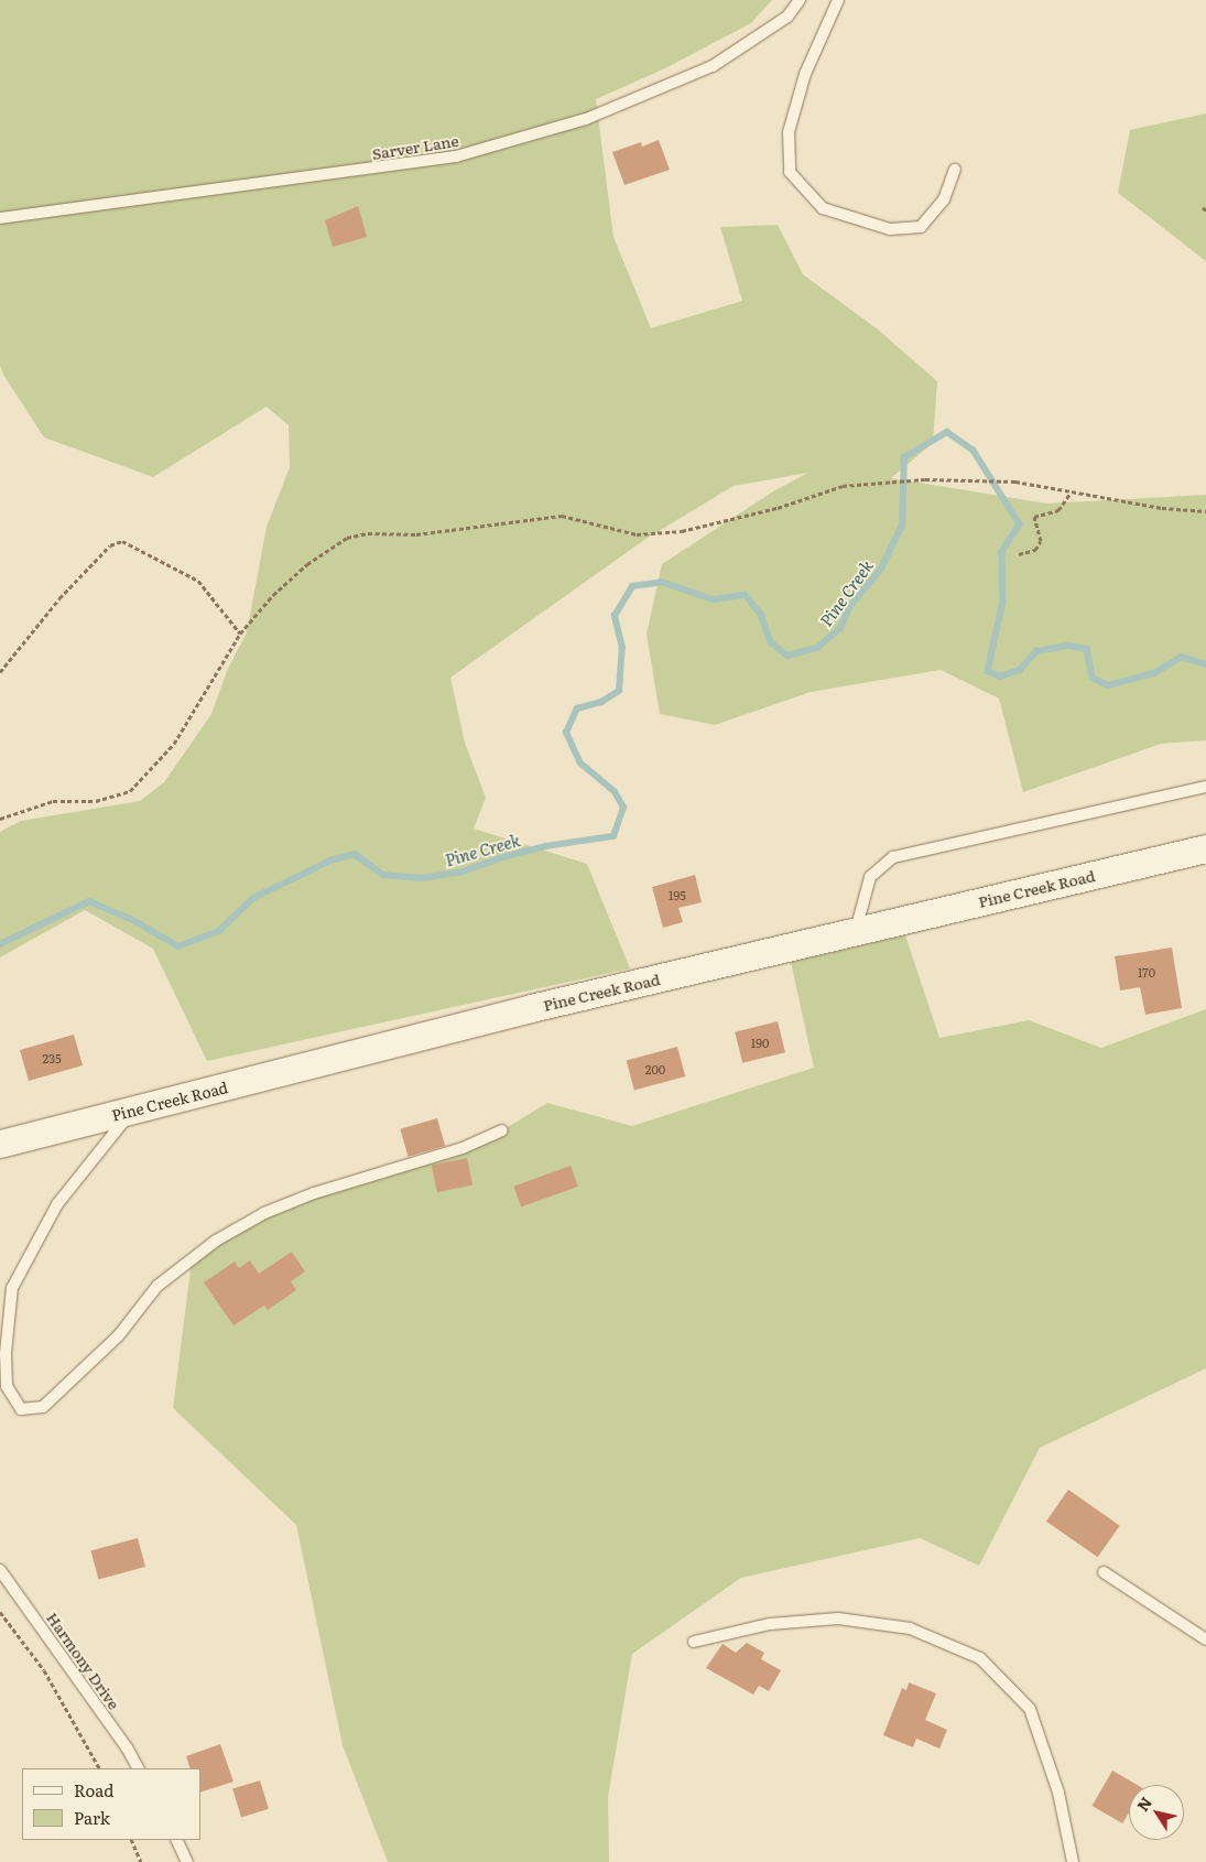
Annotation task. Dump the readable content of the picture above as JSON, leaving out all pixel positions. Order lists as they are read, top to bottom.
{
  "streets": {
    "street": ["Pine Creek Road"],
    "lane": ["Sarver Lane", "Harmony Drive"]
  },
  "water": ["Pine Creek"],
  "house_numbers": [
    "195",
    "170",
    "190",
    "235",
    "200"
  ],
  "legend": ["Road", "Park"],
  "north": "top left"
}
